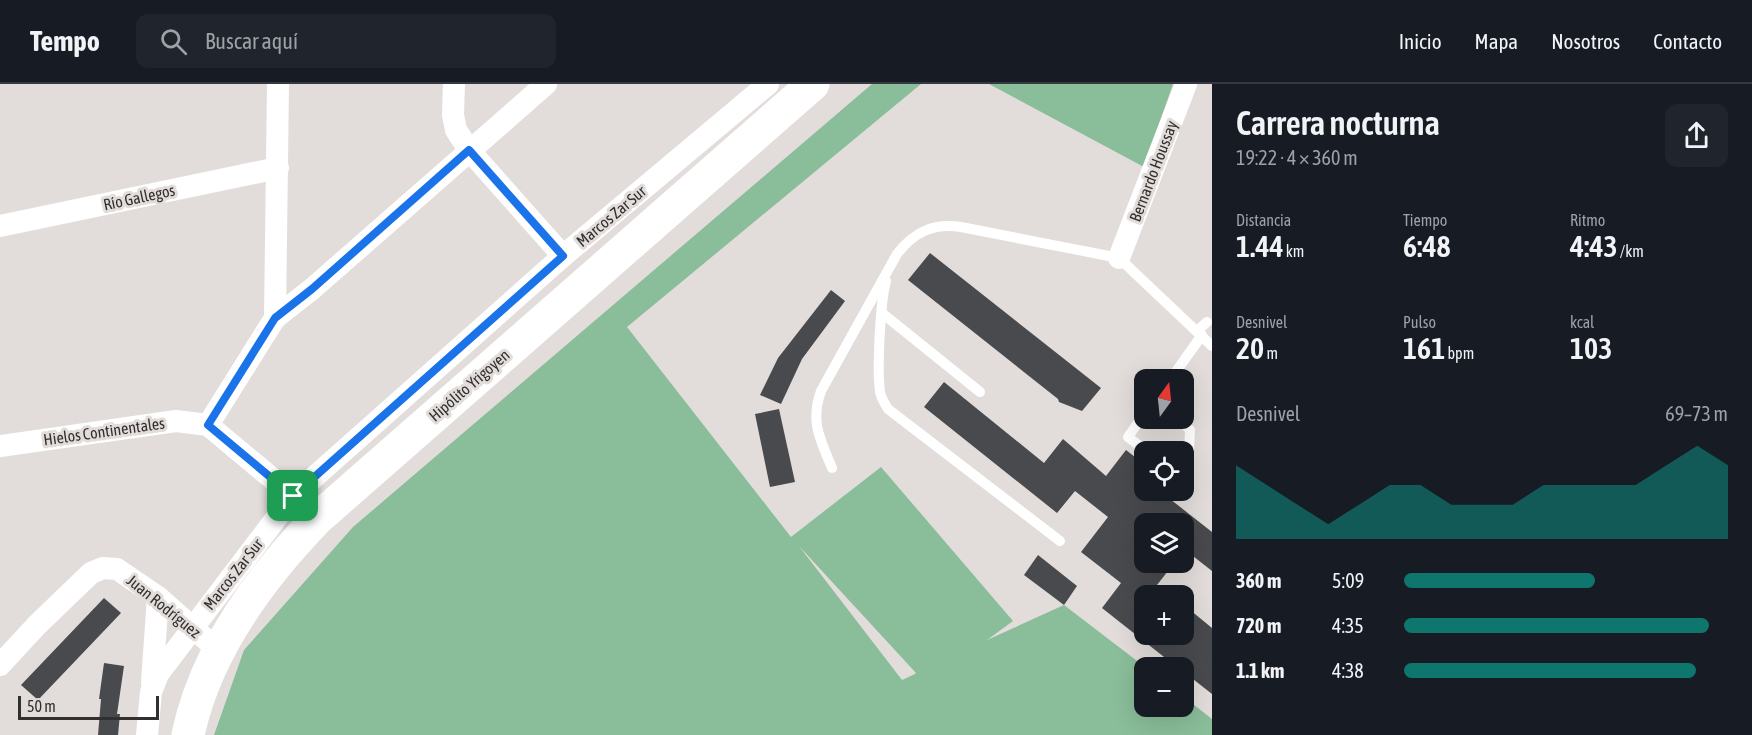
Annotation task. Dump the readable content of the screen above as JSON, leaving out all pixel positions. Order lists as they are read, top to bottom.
{
  "streets": {
    "main road": ["Hipólito Yrigoyen"],
    "street": [
      "Bernardo Houssay",
      "Río Gallegos",
      "Marcos Zar Sur",
      "Hielos Continentales",
      "Juan Rodríguez"
    ]
  },
  "crossings": [
    ["Marcos Zar Sur", "Juan Rodríguez"],
    ["Hipólito Yrigoyen", "Juan Rodríguez"]
  ],
  "scale_bar": "50 m",
  "north": "top",
  "page": {
    "header": "Tempo",
    "search": "Buscar aquí",
    "nav": [
      "Inicio",
      "Mapa",
      "Nosotros",
      "Contacto"
    ],
    "heading": ["Carrera nocturna", "19:22 · 4 × 360 m"],
    "stats": [
      ["Distancia", "1.44 km"],
      ["Tiempo", "6:48"],
      ["Ritmo", "4:43 /km"],
      ["Desnivel", "20 m"],
      ["Pulso", "161 bpm"],
      ["kcal", "103"]
    ],
    "map_buttons": ["+", "−"],
    "chart": ["Desnivel", "69–73 m"],
    "list": [
      {
        "name": "360 m",
        "note": "5:09"
      },
      {
        "name": "720 m",
        "note": "4:35"
      },
      {
        "name": "1.1 km",
        "note": "4:38"
      }
    ],
    "scale": "50 m"
  }
}
